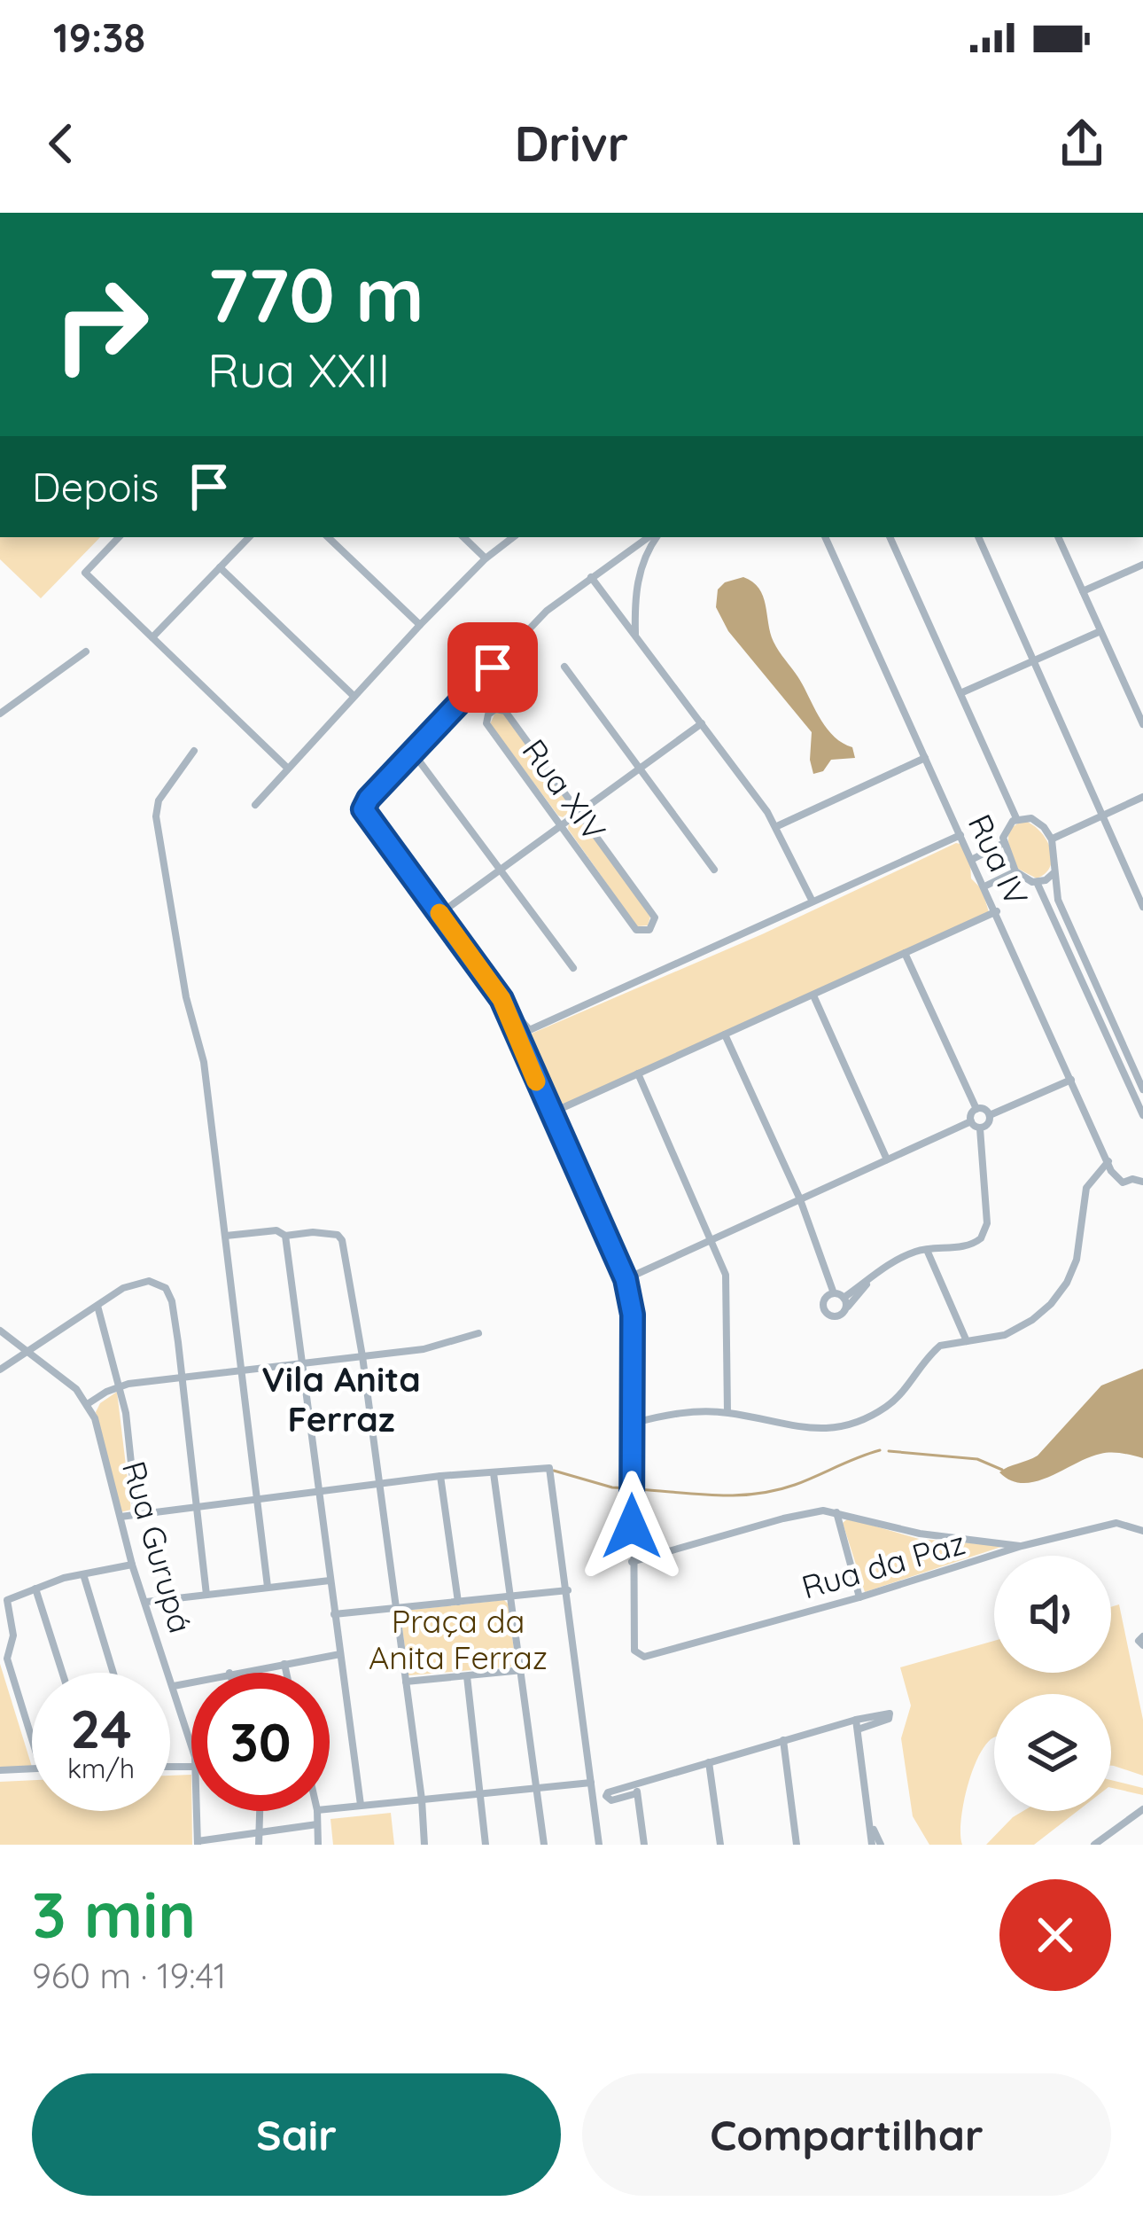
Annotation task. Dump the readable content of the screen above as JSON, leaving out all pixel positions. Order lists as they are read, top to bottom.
{
  "streets": {
    "street": [
      "Rua XIV",
      "Rua IV",
      "Rua Gurupá",
      "Rua da Paz"
    ]
  },
  "districts": ["Vila Anita Ferraz"],
  "parks": ["Praça da Anita Ferraz"],
  "page": {
    "status": "19:38",
    "header": "Drivr",
    "turn": ["770 m", "Rua XXII"],
    "then": "Depois",
    "speed": "24 km/h",
    "limit": "30",
    "heading": ["3 min", "960 m · 19:41"],
    "buttons": ["Sair", "Compartilhar"]
  }
}
